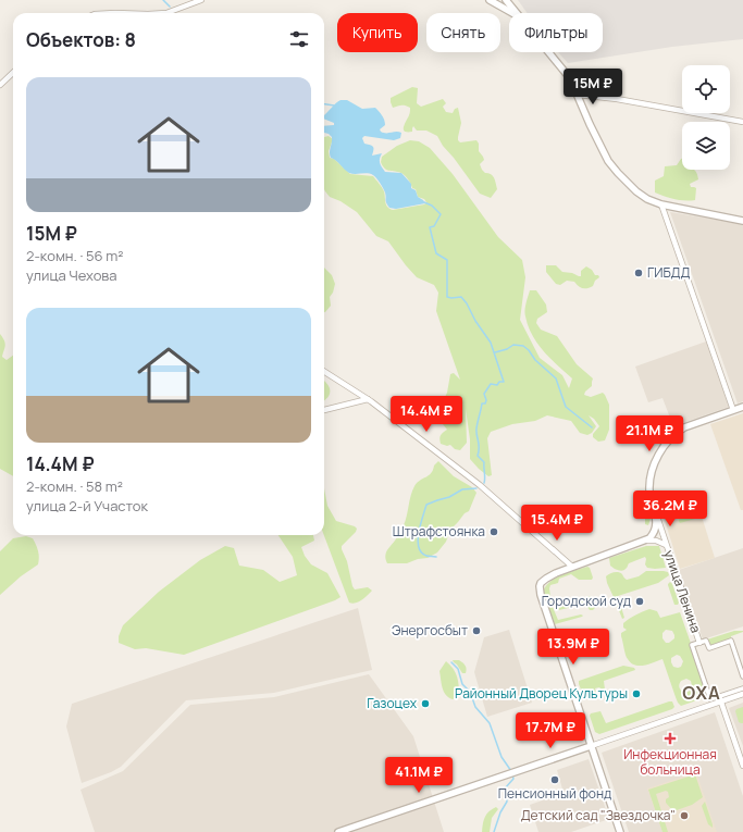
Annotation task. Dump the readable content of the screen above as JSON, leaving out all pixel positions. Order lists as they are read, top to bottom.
{
  "streets": {
    "street": ["улица Ленина"]
  },
  "districts": ["ОХА"],
  "places": {
    "other": [
      "ГИБДД",
      "Штрафстоянка",
      "Городской суд",
      "Энергосбыт",
      "Районный Дворец Культуры",
      "Газоцех",
      "Пенсионный фонд",
      "Детский сад \"Звездочка\""
    ],
    "health": ["Инфекционная больница"]
  },
  "page": {
    "chip": ["Купить", "Снять", "Фильтры"],
    "heading": "Объектов: 8",
    "list": [
      {
        "name": "15M ₽",
        "note": "2-комн. · 56 m² · улица Чехова"
      },
      {
        "name": "14.4M ₽",
        "note": "2-комн. · 58 m² · улица 2-й Участок"
      }
    ],
    "price": [
      "15M ₽",
      "14.4M ₽",
      "21.1M ₽",
      "36.2M ₽",
      "15.4M ₽",
      "13.9M ₽",
      "17.7M ₽",
      "41.1M ₽"
    ]
  }
}
